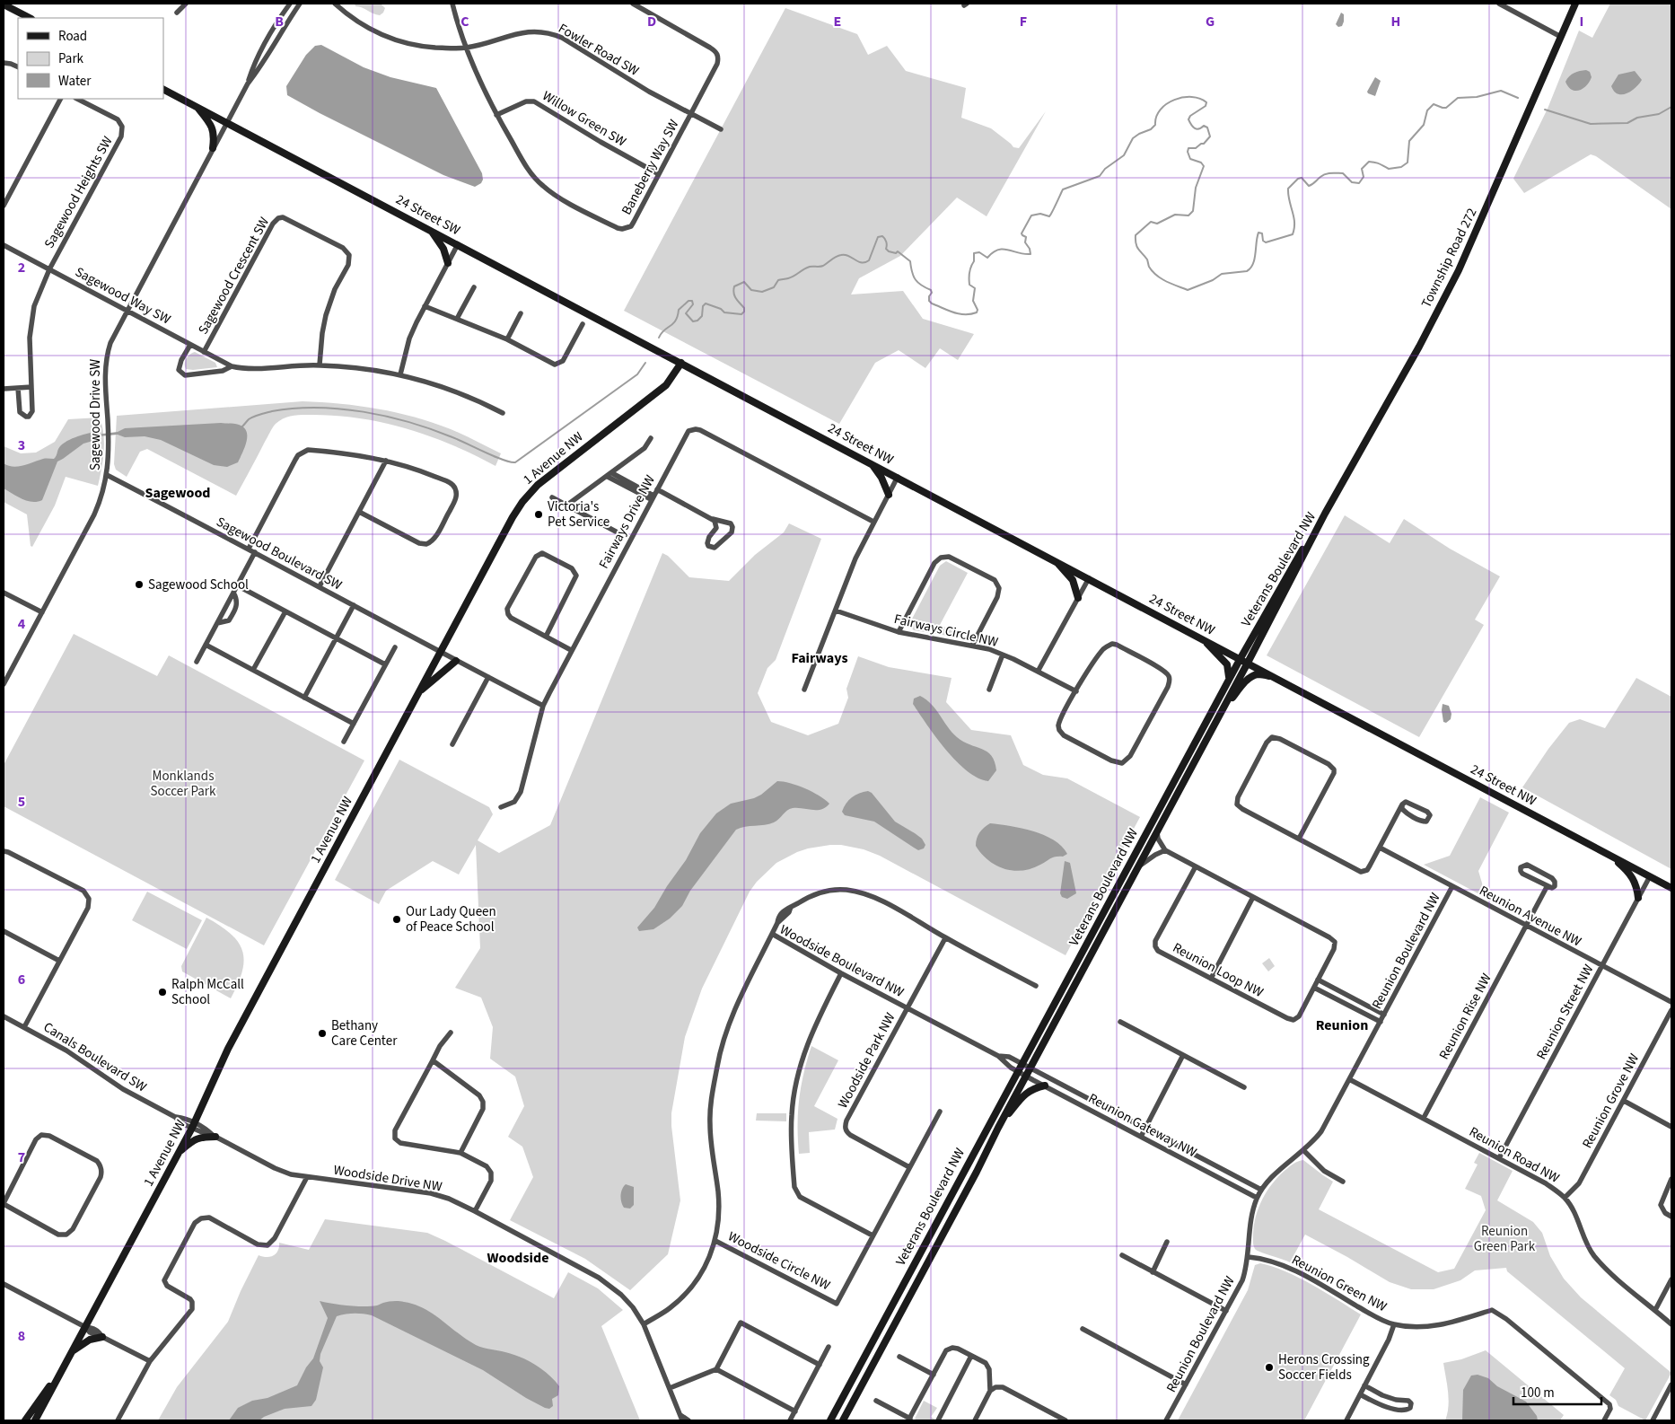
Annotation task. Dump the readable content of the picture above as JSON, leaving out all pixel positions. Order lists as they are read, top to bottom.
{
  "streets": {
    "street": [
      "Fowler Road SW",
      "Willow Green SW",
      "Baneberry Way SW",
      "Sagewood Heights SW",
      "24 Street SW",
      "Township Road 272",
      "Sagewood Crescent SW",
      "Sagewood Way SW",
      "Sagewood Drive SW",
      "24 Street NW",
      "1 Avenue NW",
      "Fairways Drive NW",
      "Sagewood Boulevard SW",
      "Veterans Boulevard NW",
      "Fairways Circle NW",
      "Reunion Avenue NW",
      "Reunion Boulevard NW",
      "Woodside Boulevard NW",
      "Reunion Loop NW",
      "Reunion Street NW",
      "Reunion Rise NW",
      "Canals Boulevard SW",
      "Woodside Park NW",
      "Reunion Grove NW",
      "Reunion Gateway NW",
      "Reunion Road NW",
      "Woodside Drive NW",
      "Woodside Circle NW",
      "Reunion Green NW"
    ]
  },
  "crossings": [
    ["Fowler Road SW", "Baneberry Way SW"],
    ["Willow Green SW", "Baneberry Way SW"],
    ["Sagewood Heights SW", "Sagewood Way SW"],
    ["24 Street SW", "Sagewood Drive SW"],
    ["24 Street SW", "24 Street NW"],
    ["24 Street SW", "1 Avenue NW"],
    ["Township Road 272", "Veterans Boulevard NW"],
    ["Sagewood Crescent SW", "Sagewood Way SW"],
    ["Sagewood Way SW", "Sagewood Drive SW"],
    ["Sagewood Drive SW", "Sagewood Boulevard SW"],
    ["24 Street NW", "1 Avenue NW"],
    ["24 Street NW", "Veterans Boulevard NW"],
    ["24 Street NW", "Reunion Street NW"],
    ["1 Avenue NW", "Sagewood Boulevard SW"],
    ["1 Avenue NW", "Canals Boulevard SW"],
    ["1 Avenue NW", "Woodside Drive NW"],
    ["Veterans Boulevard NW", "Woodside Boulevard NW"],
    ["Veterans Boulevard NW", "Reunion Gateway NW"],
    ["Reunion Avenue NW", "Reunion Boulevard NW"],
    ["Reunion Avenue NW", "Reunion Street NW"],
    ["Reunion Avenue NW", "Reunion Rise NW"],
    ["Reunion Boulevard NW", "Reunion Gateway NW"],
    ["Reunion Boulevard NW", "Reunion Road NW"],
    ["Reunion Boulevard NW", "Reunion Green NW"],
    ["Woodside Boulevard NW", "Woodside Park NW"],
    ["Woodside Boulevard NW", "Reunion Gateway NW"],
    ["Woodside Boulevard NW", "Woodside Drive NW"],
    ["Woodside Boulevard NW", "Woodside Circle NW"],
    ["Reunion Street NW", "Reunion Road NW"],
    ["Reunion Rise NW", "Reunion Road NW"],
    ["Canals Boulevard SW", "Woodside Drive NW"],
    ["Woodside Park NW", "Woodside Circle NW"],
    ["Reunion Grove NW", "Reunion Road NW"]
  ],
  "districts": [
    "Sagewood",
    "Fairways",
    "Reunion",
    "Woodside"
  ],
  "parks": ["Monklands Soccer Park", "Reunion Green Park"],
  "places": [
    "Victoria's Pet Service",
    "Sagewood School",
    "Our Lady Queen of Peace School",
    "Ralph McCall School",
    "Bethany Care Center",
    "Herons Crossing Soccer Fields"
  ],
  "legend": ["Road", "Park", "Water"],
  "scale_bar": "100 m",
  "grid": {
    "columns": [
      "B",
      "C",
      "D",
      "E",
      "F",
      "G",
      "H",
      "I"
    ],
    "rows": [
      "2",
      "3",
      "4",
      "5",
      "6",
      "7",
      "8"
    ]
  }
}
